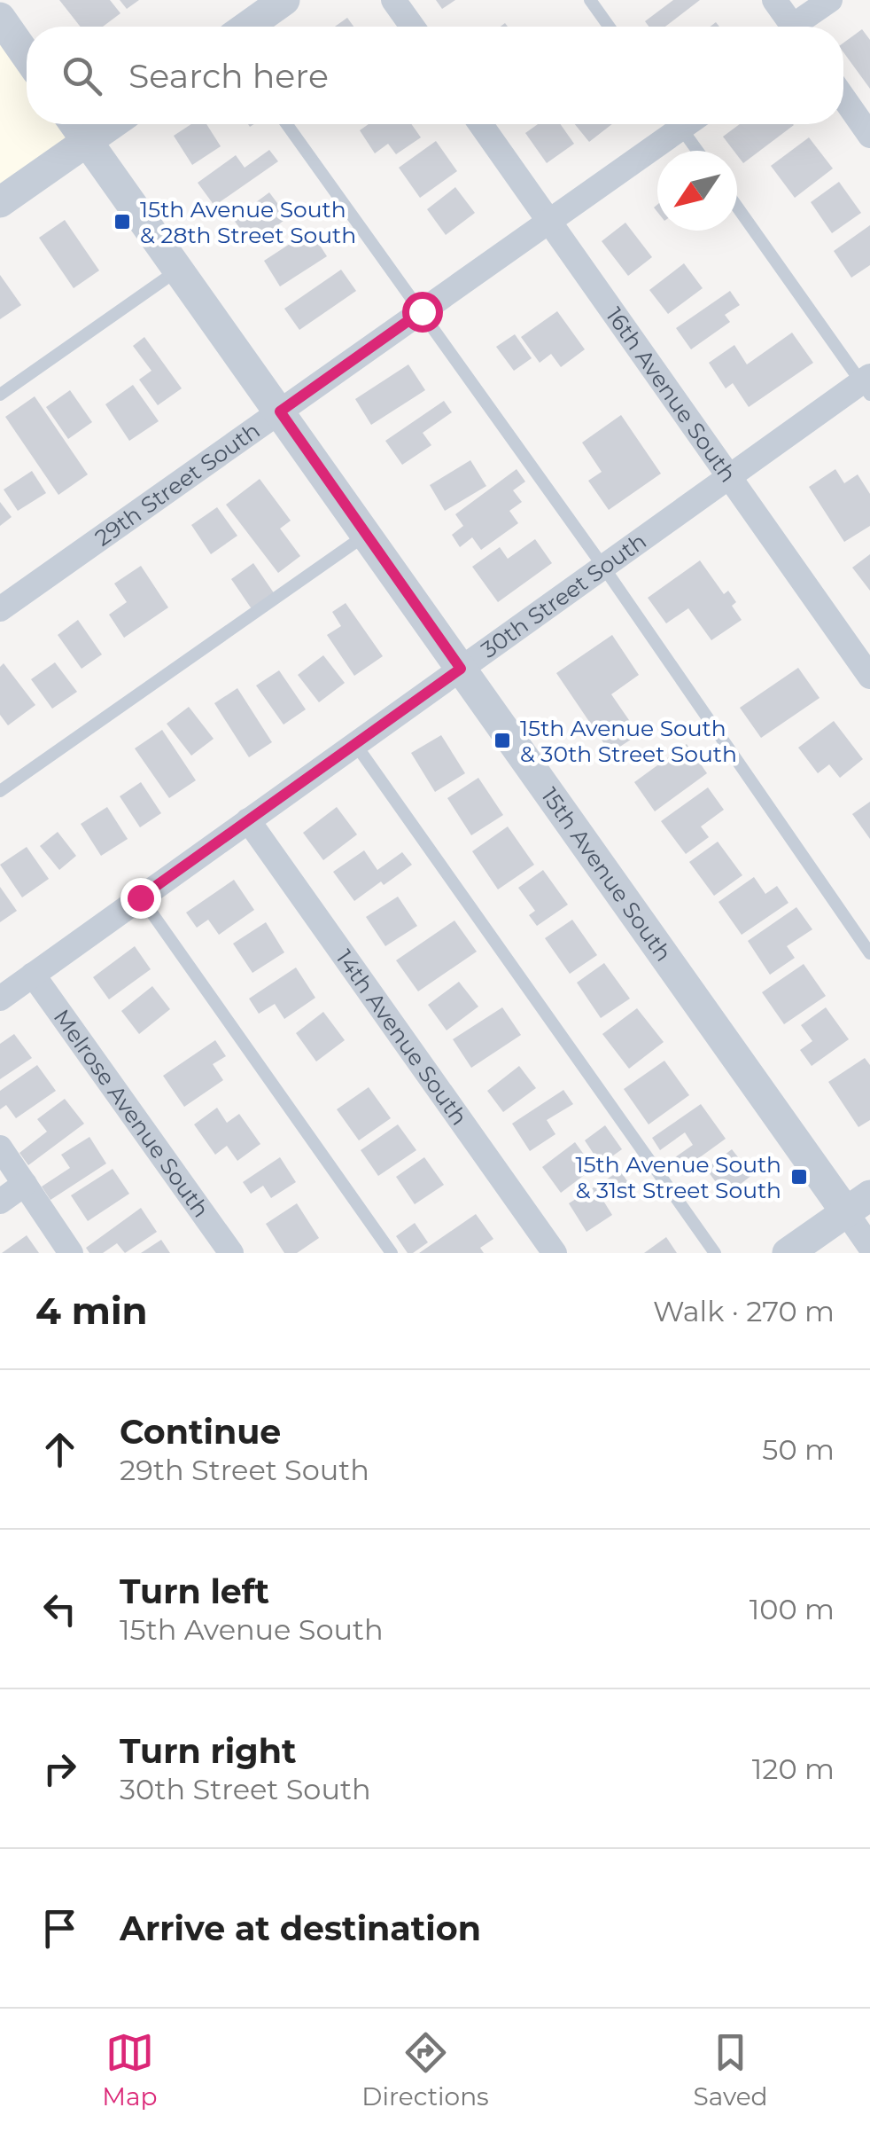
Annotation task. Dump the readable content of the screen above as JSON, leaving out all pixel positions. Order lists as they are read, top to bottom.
{
  "streets": {
    "street": [
      "16th Avenue South",
      "29th Street South",
      "30th Street South",
      "15th Avenue South",
      "14th Avenue South",
      "Melrose Avenue South"
    ]
  },
  "crossings": [
    ["16th Avenue South", "29th Street South"],
    ["16th Avenue South", "30th Street South"],
    ["29th Street South", "15th Avenue South"],
    ["30th Street South", "15th Avenue South"],
    ["30th Street South", "14th Avenue South"],
    ["30th Street South", "Melrose Avenue South"]
  ],
  "places": {
    "transit": ["15th Avenue South & 28th Street South", "15th Avenue South & 30th Street South", "15th Avenue South & 31st Street South"]
  },
  "north": "bottom left",
  "page": {
    "search": "Search here",
    "heading": ["4 min", "Walk · 270 m"],
    "list": [
      ["Continue", "29th Street South", "50 m"],
      ["Turn left", "15th Avenue South", "100 m"],
      ["Turn right", "30th Street South", "120 m"],
      "Arrive at destination"
    ],
    "nav": ["Map", "Directions", "Saved"]
  }
}
